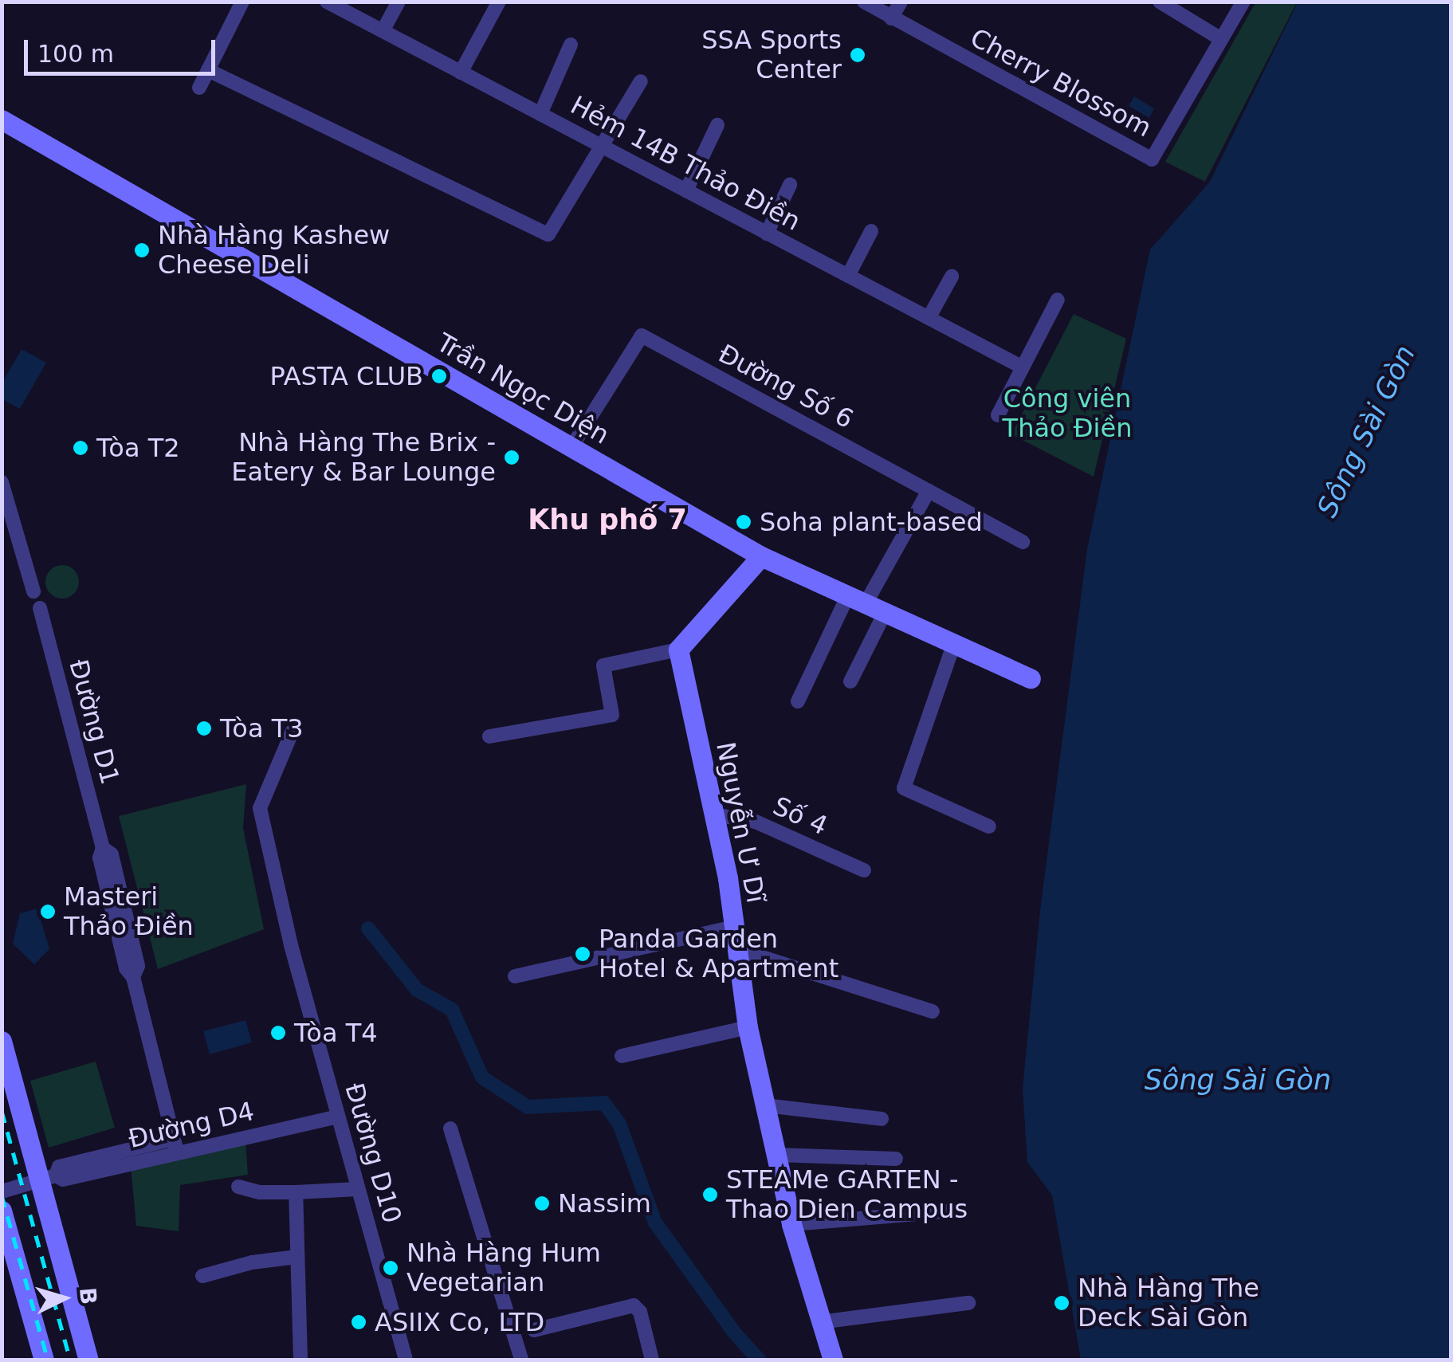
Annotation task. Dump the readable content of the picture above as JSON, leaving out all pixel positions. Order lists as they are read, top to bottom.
{
  "streets": {
    "street": [
      "Cherry Blossom",
      "Hẻm 14B Thảo Điền",
      "Đường Số 6",
      "Trần Ngọc Diện",
      "Đường D1",
      "Số 4",
      "Nguyễn Ư Dĩ",
      "Đường D4",
      "Đường D10"
    ]
  },
  "crossings": [
    ["Đường Số 6", "Trần Ngọc Diện"],
    ["Đường D1", "Đường D4"],
    ["Số 4", "Nguyễn Ư Dĩ"],
    ["Đường D4", "Đường D10"]
  ],
  "districts": ["Khu phố 7"],
  "water": ["Sông Sài Gòn"],
  "parks": ["Công viên Thảo Điền"],
  "places": [
    "SSA Sports Center",
    "Nhà Hàng Kashew Cheese Deli",
    "PASTA CLUB",
    "Tòa T2",
    "Nhà Hàng The Brix - Eatery & Bar Lounge",
    "Soha plant-based",
    "Tòa T3",
    "Masteri Thảo Điền",
    "Panda Garden Hotel & Apartment",
    "Tòa T4",
    "STEAMe GARTEN - Thao Dien Campus",
    "Nassim",
    "Nhà Hàng Hum Vegetarian",
    "Nhà Hàng The Deck Sài Gòn",
    "ASIIX Co, LTD"
  ],
  "scale_bar": "100 m",
  "north": "right"
}
